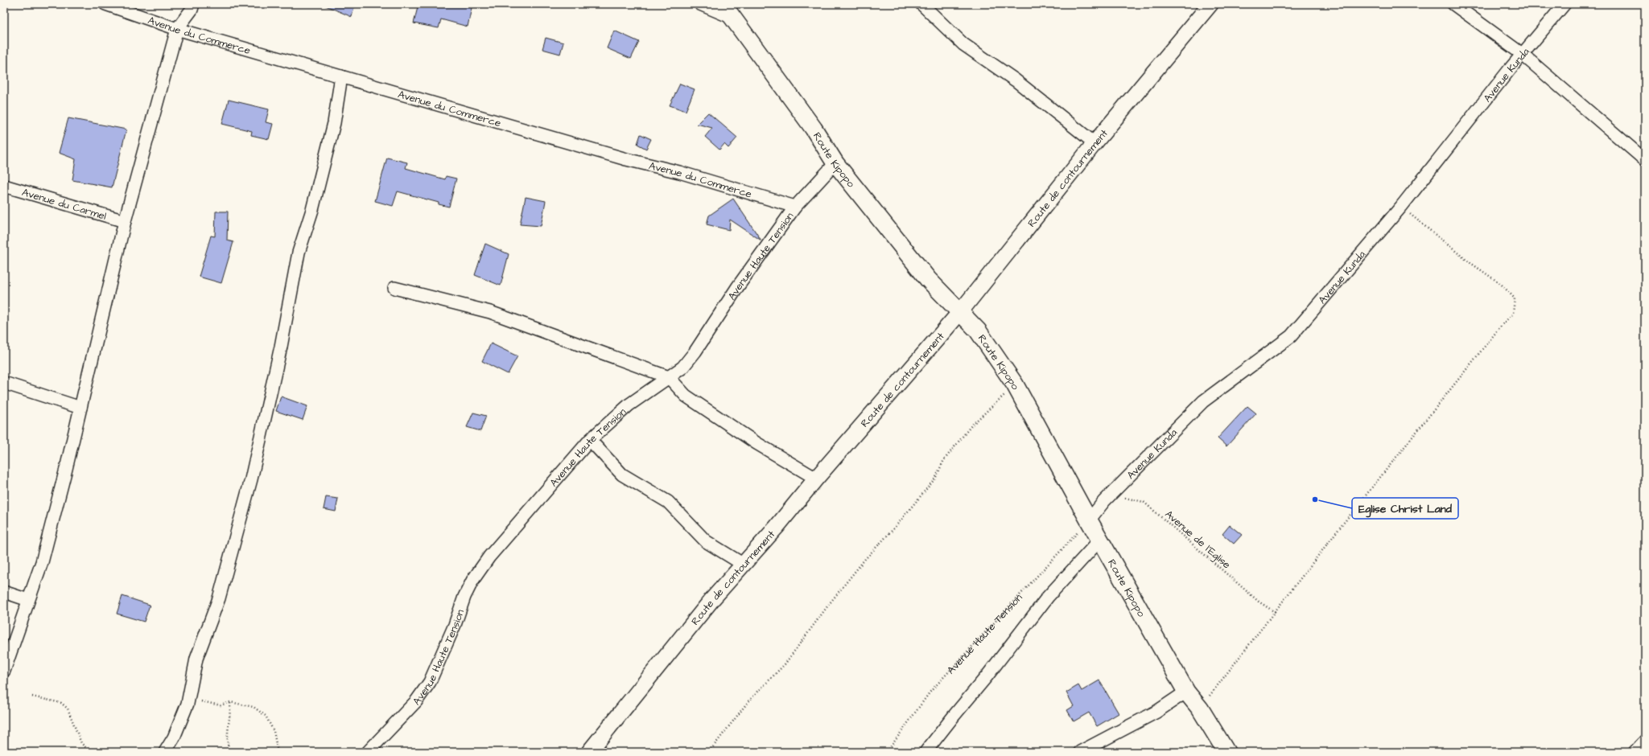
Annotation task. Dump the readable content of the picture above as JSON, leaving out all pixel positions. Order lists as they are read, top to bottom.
{
  "streets": {
    "main road": ["Route Kipopo"],
    "street": [
      "Avenue du Commerce",
      "Avenue Kunda",
      "Route de contournement",
      "Avenue du Carmel",
      "Avenue Haute Tension"
    ],
    "path": ["Avenue de l'Eglise"]
  },
  "crossings": [
    ["Avenue du Commerce", "Avenue Haute Tension"],
    ["Avenue Kunda", "Route Kipopo"],
    ["Avenue Kunda", "Avenue Haute Tension"],
    ["Avenue Kunda", "Avenue de l'Eglise"],
    ["Route Kipopo", "Route de contournement"],
    ["Route Kipopo", "Avenue Haute Tension"]
  ],
  "places": ["Eglise Christ Land"]
}
